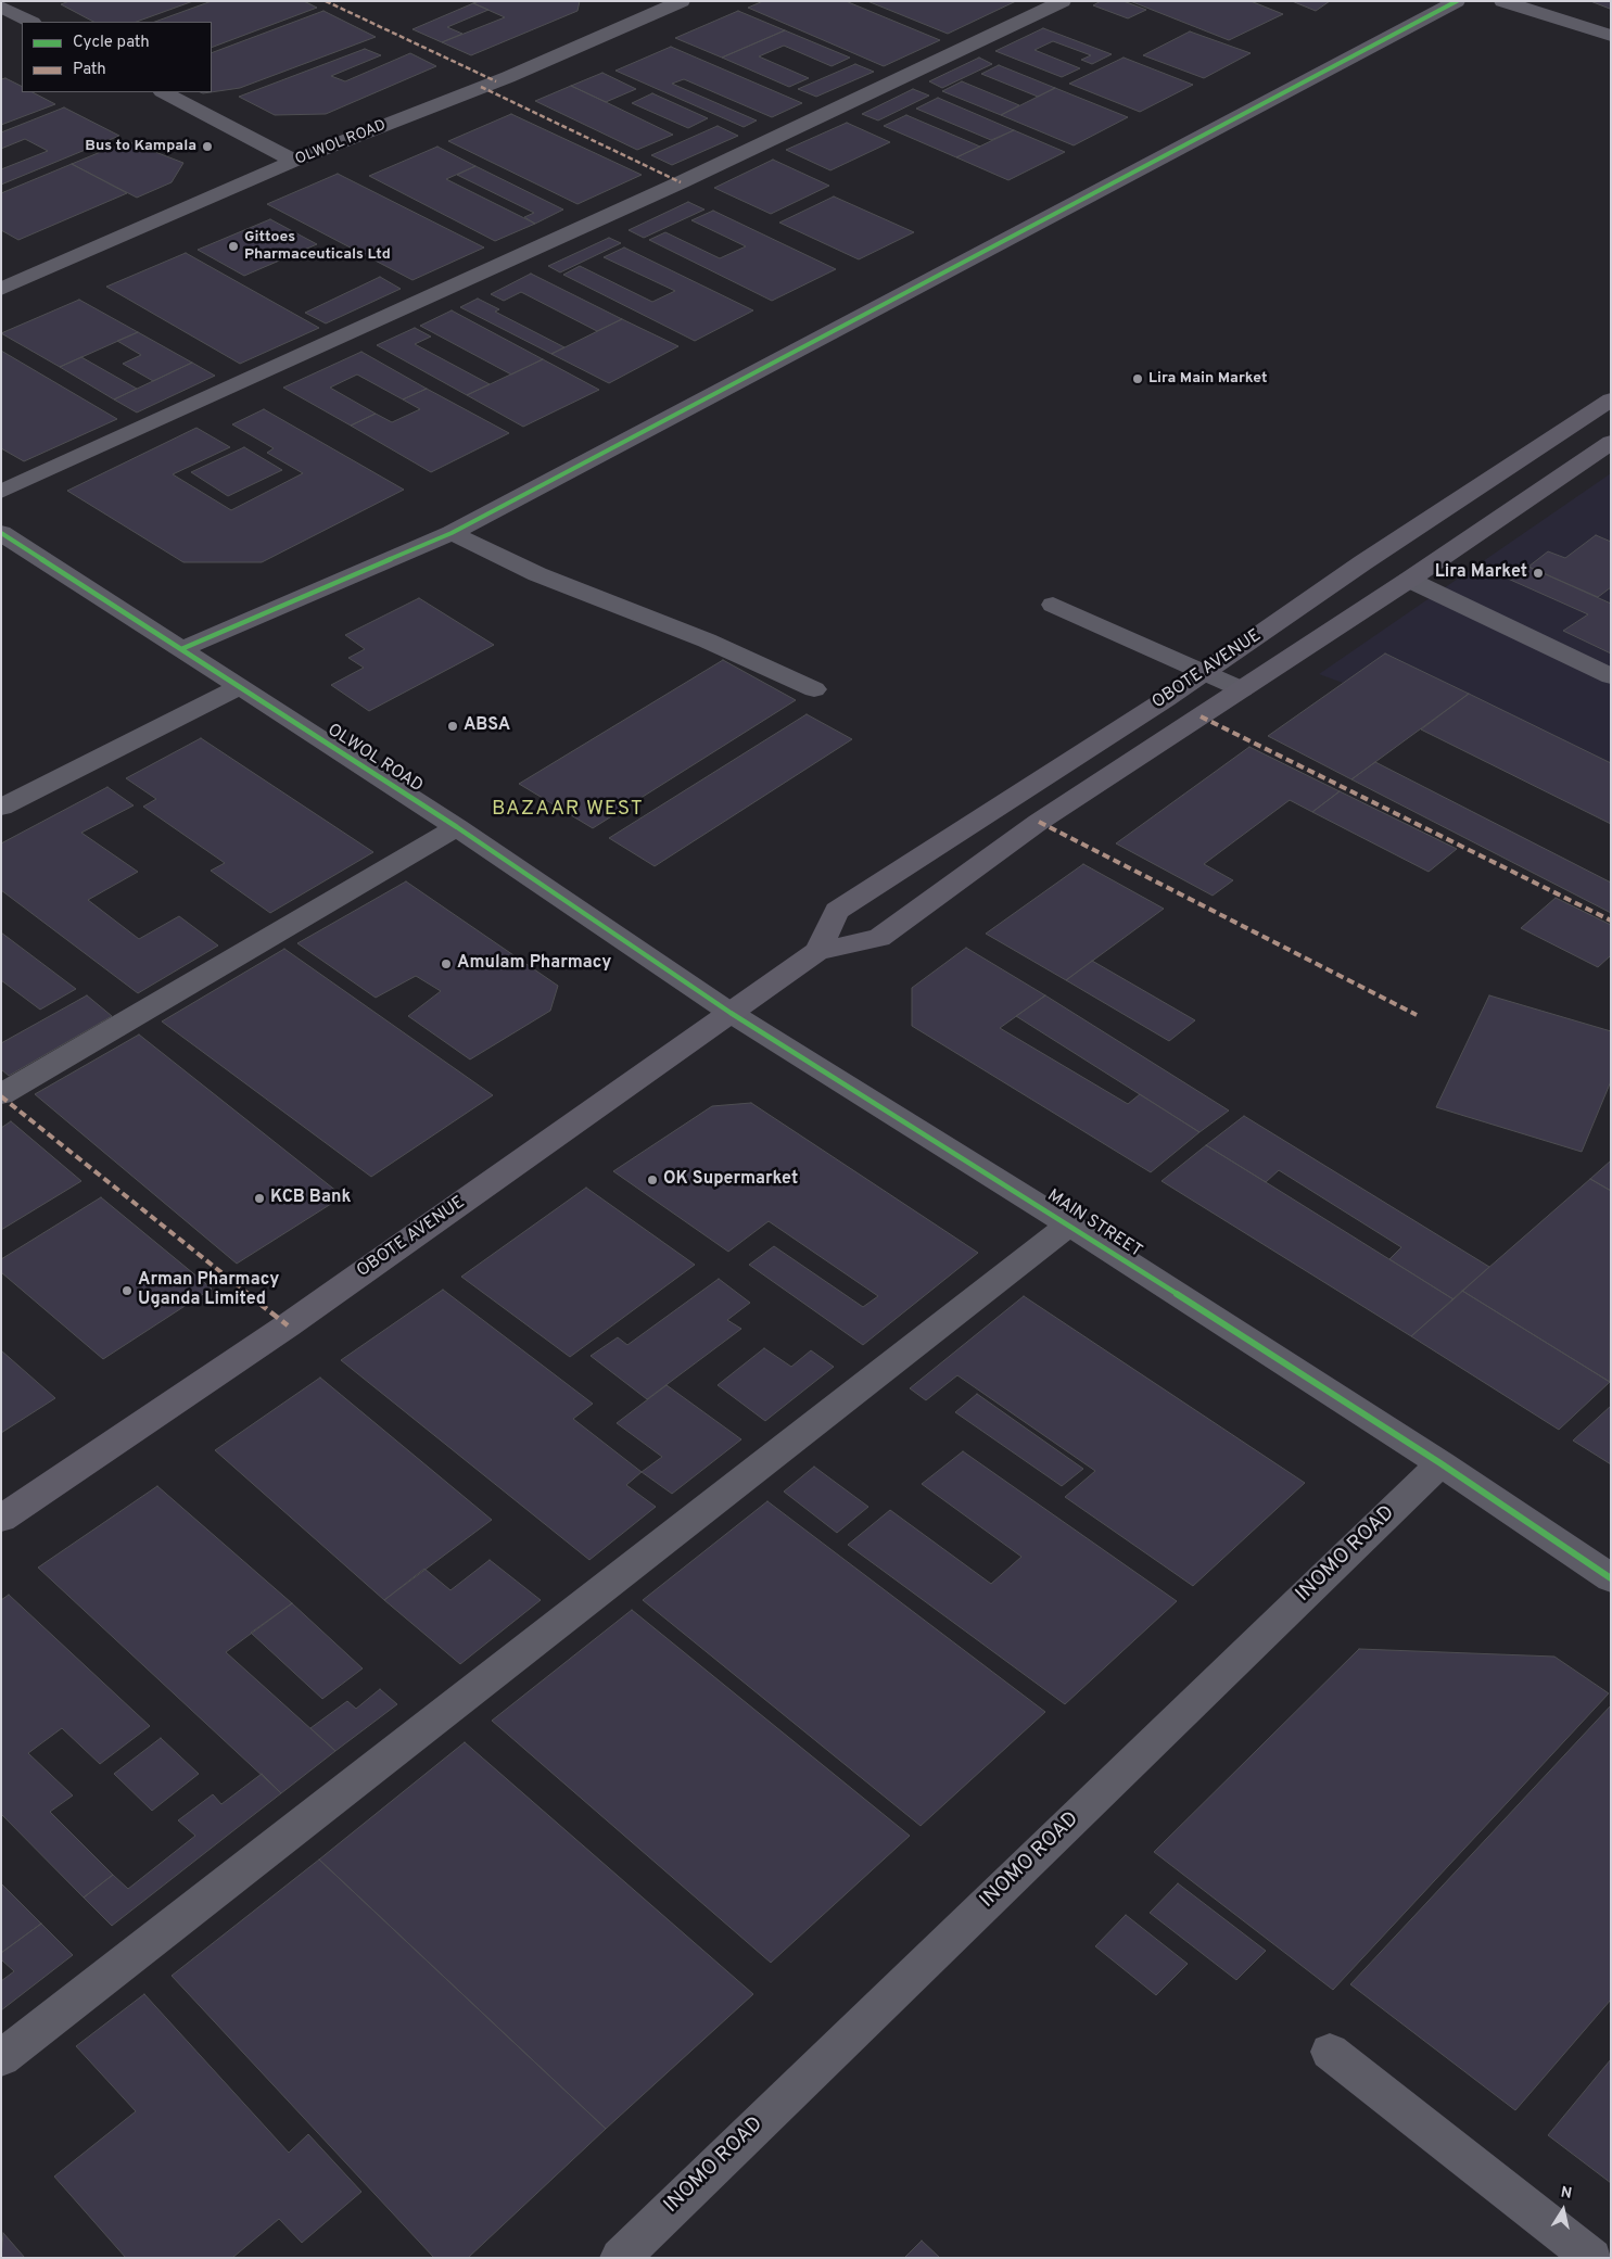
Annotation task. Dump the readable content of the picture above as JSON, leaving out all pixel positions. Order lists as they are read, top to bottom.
{
  "streets": {
    "main road": ["OBOTE AVENUE"],
    "street": ["OLWOL ROAD", "MAIN STREET", "INOMO ROAD"]
  },
  "crossings": [
    ["OLWOL ROAD", "OBOTE AVENUE"],
    ["OLWOL ROAD", "MAIN STREET"],
    ["OBOTE AVENUE", "MAIN STREET"],
    ["MAIN STREET", "INOMO ROAD"]
  ],
  "districts": ["BAZAAR WEST"],
  "places": [
    "Bus to Kampala",
    "Gittoes Pharmaceuticals Ltd",
    "Lira Main Market",
    "Lira Market",
    "ABSA",
    "Amulam Pharmacy",
    "OK Supermarket",
    "KCB Bank",
    "Arman Pharmacy Uganda Limited"
  ],
  "legend": ["Cycle path", "Path"],
  "north": "top"
}
